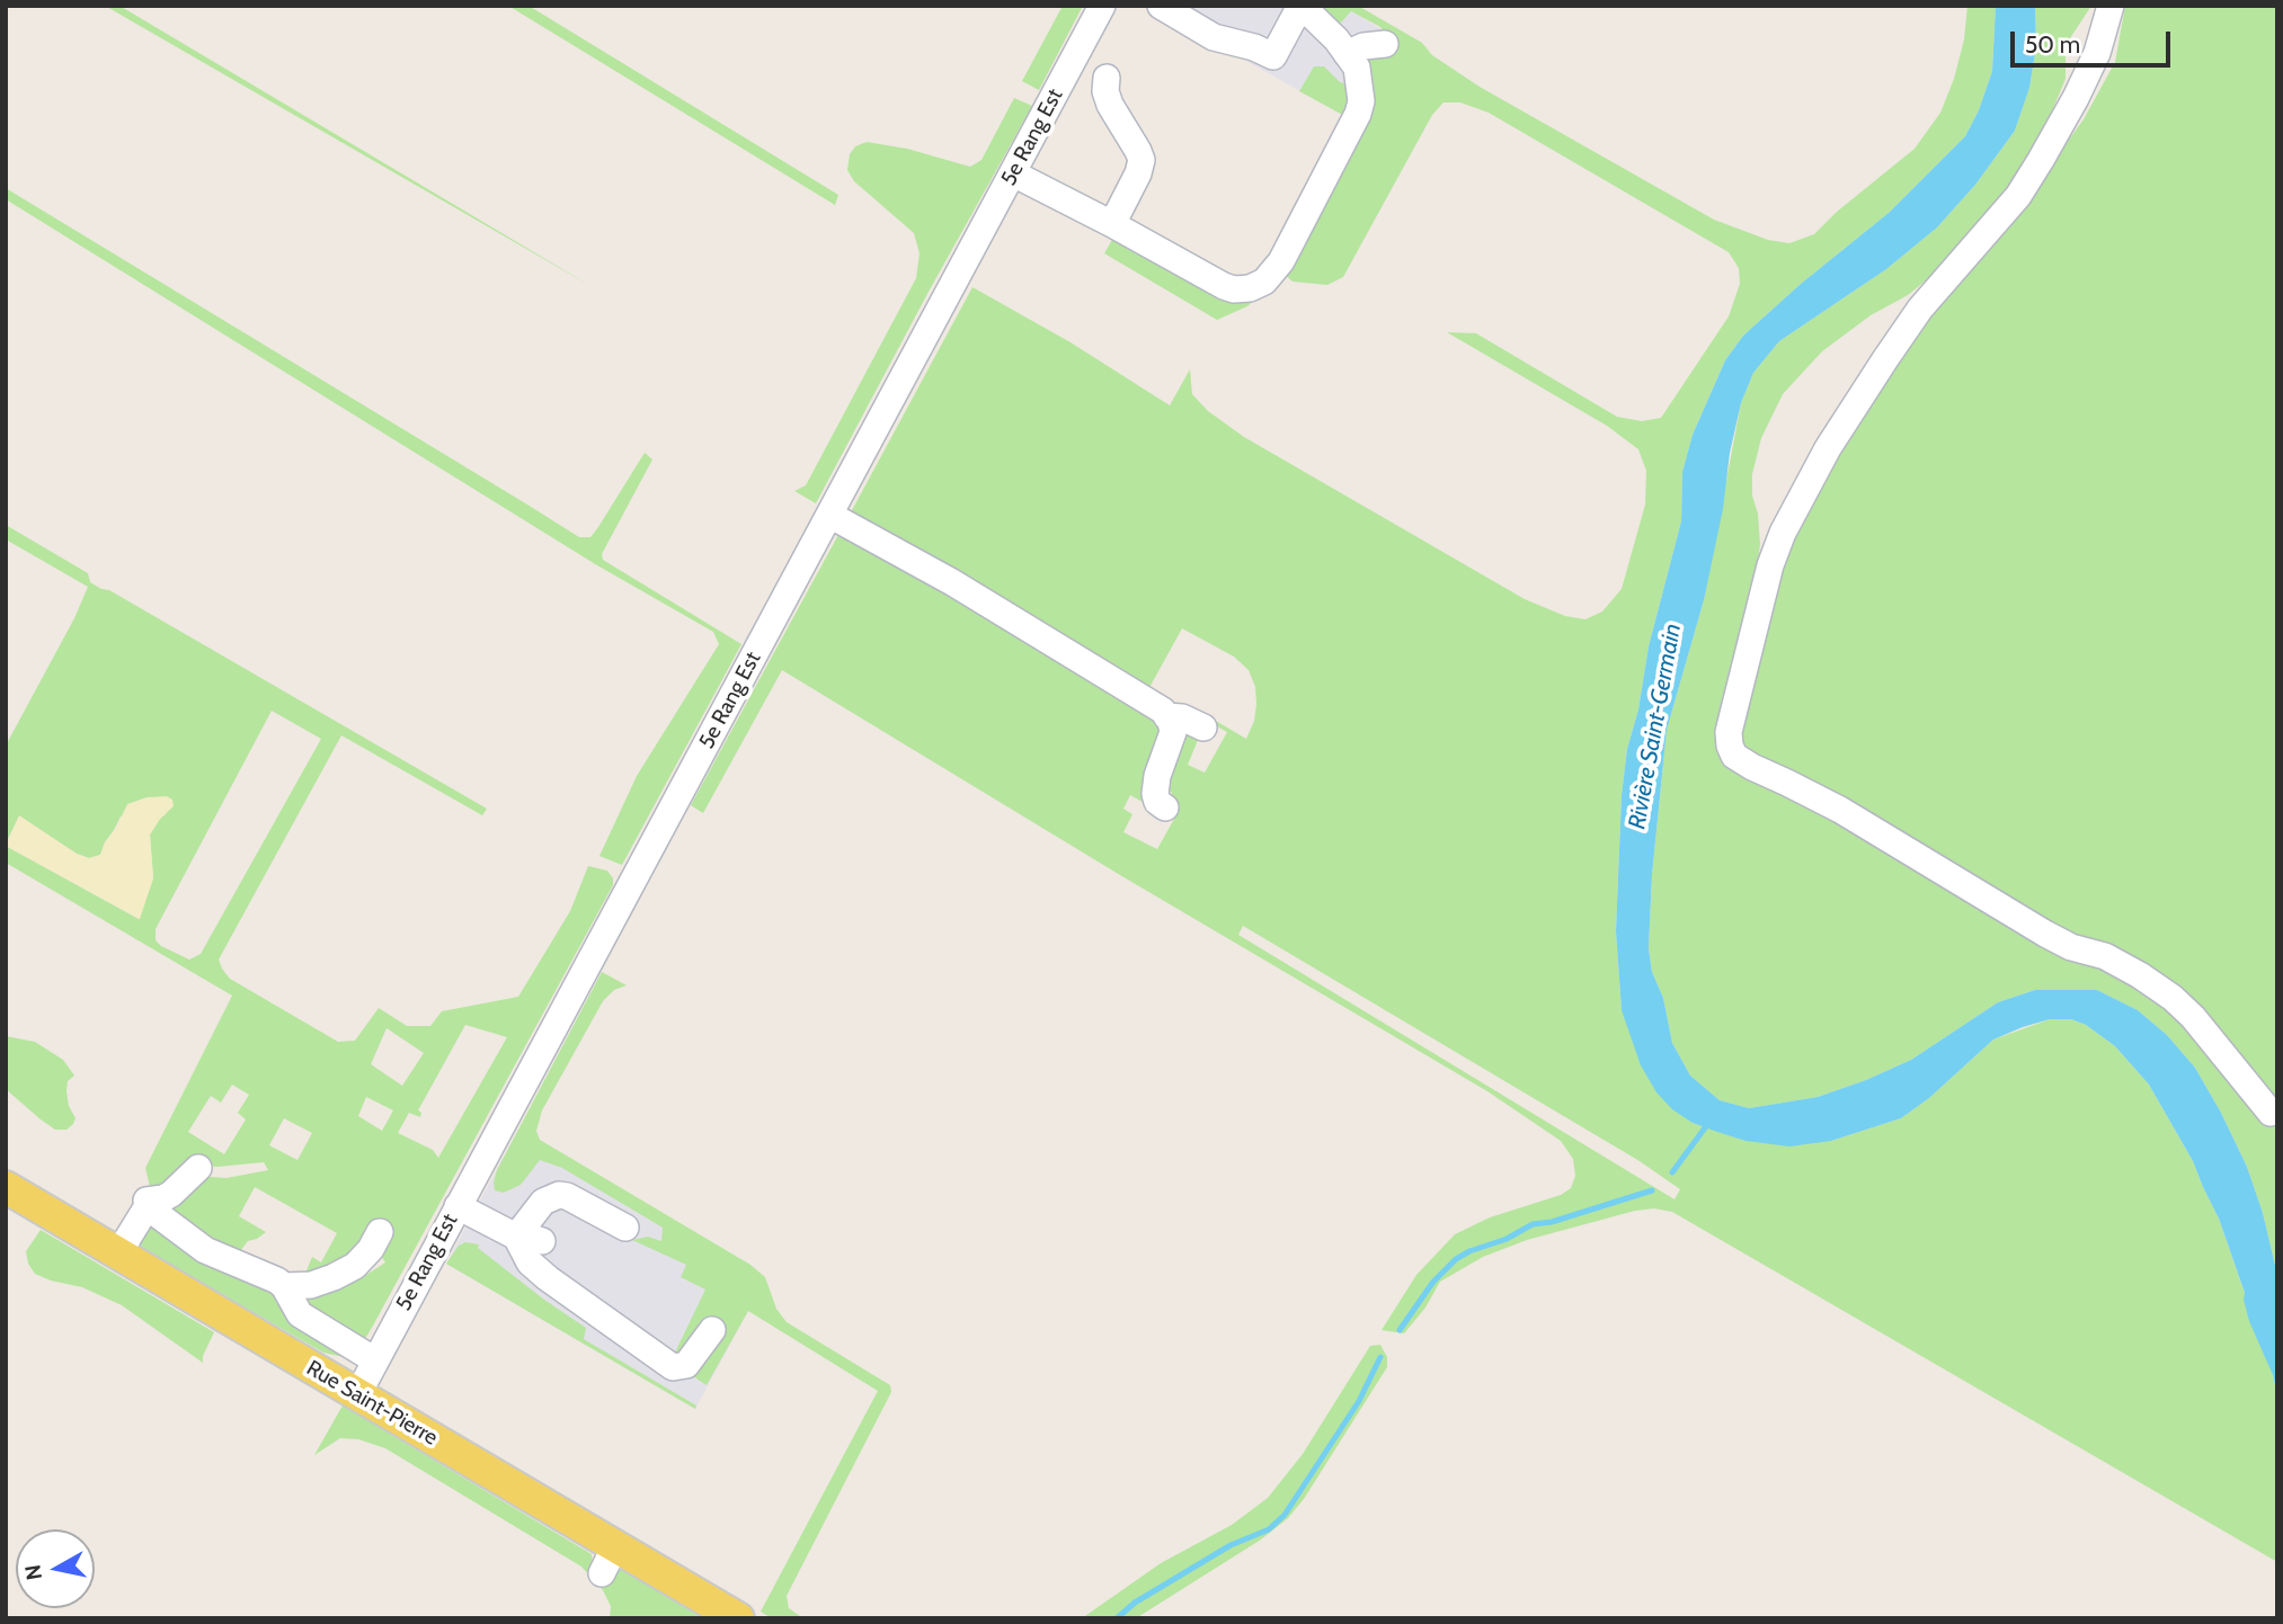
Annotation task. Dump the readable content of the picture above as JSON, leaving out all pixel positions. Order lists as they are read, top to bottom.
{
  "streets": {
    "main road": ["Rue Saint-Pierre"],
    "street": ["5e Rang Est"]
  },
  "crossings": [
    ["5e Rang Est", "Rue Saint-Pierre"]
  ],
  "water": ["Rivière Saint-Germain"],
  "scale_bar": "50 m",
  "north": "left"
}
